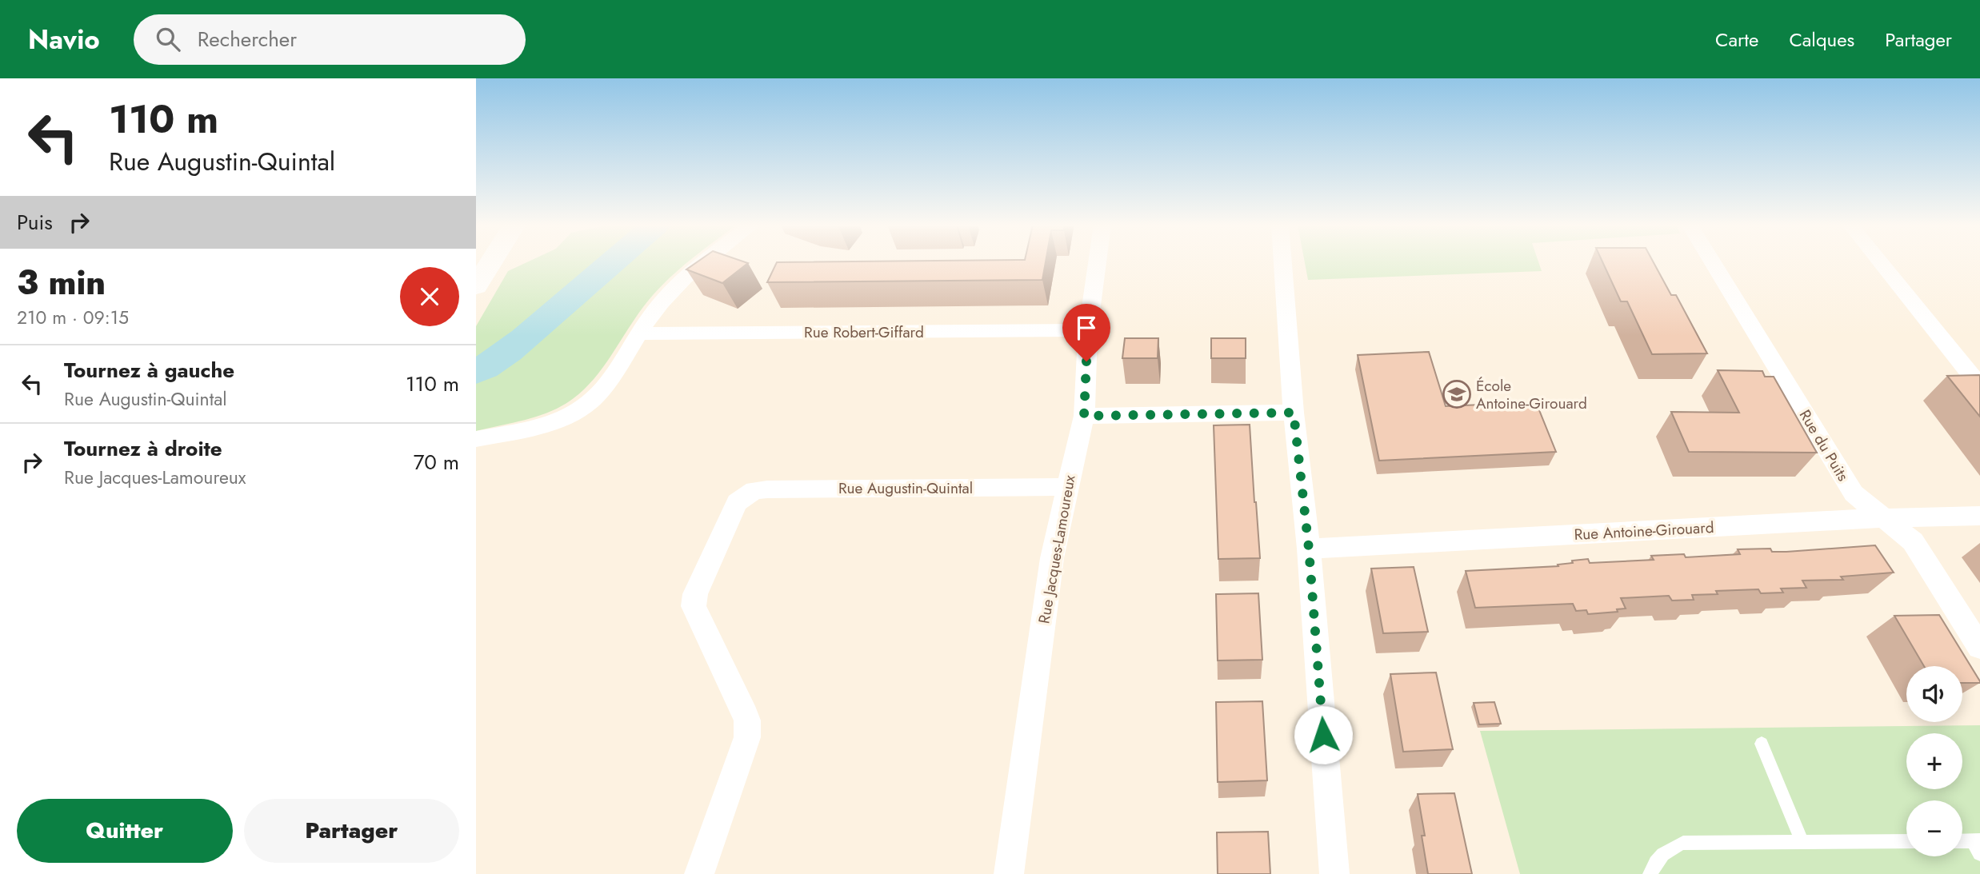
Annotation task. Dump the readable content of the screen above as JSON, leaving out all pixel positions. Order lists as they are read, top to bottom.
{
  "streets": {
    "street": [
      "Rue Robert-Giffard",
      "Rue du Puits",
      "Rue Augustin-Quintal",
      "Rue Antoine-Girouard",
      "Rue Jacques-Lamoureux"
    ]
  },
  "crossings": [
    ["Rue Robert-Giffard", "Rue Jacques-Lamoureux"],
    ["Rue du Puits", "Rue Antoine-Girouard"],
    ["Rue Augustin-Quintal", "Rue Jacques-Lamoureux"]
  ],
  "places": {
    "school or university": ["École Antoine-Girouard"]
  },
  "page": {
    "header": "Navio",
    "search": "Rechercher",
    "nav": ["Carte", "Calques", "Partager"],
    "turn": ["110 m", "Rue Augustin-Quintal"],
    "then": "Puis",
    "heading": ["3 min", "210 m · 09:15"],
    "list": [
      {
        "name": "Tournez à gauche",
        "note": "Rue Augustin-Quintal",
        "value": "110 m"
      },
      {
        "name": "Tournez à droite",
        "note": "Rue Jacques-Lamoureux",
        "value": "70 m"
      }
    ],
    "map_buttons": ["+", "−"],
    "buttons": ["Quitter", "Partager"]
  }
}
